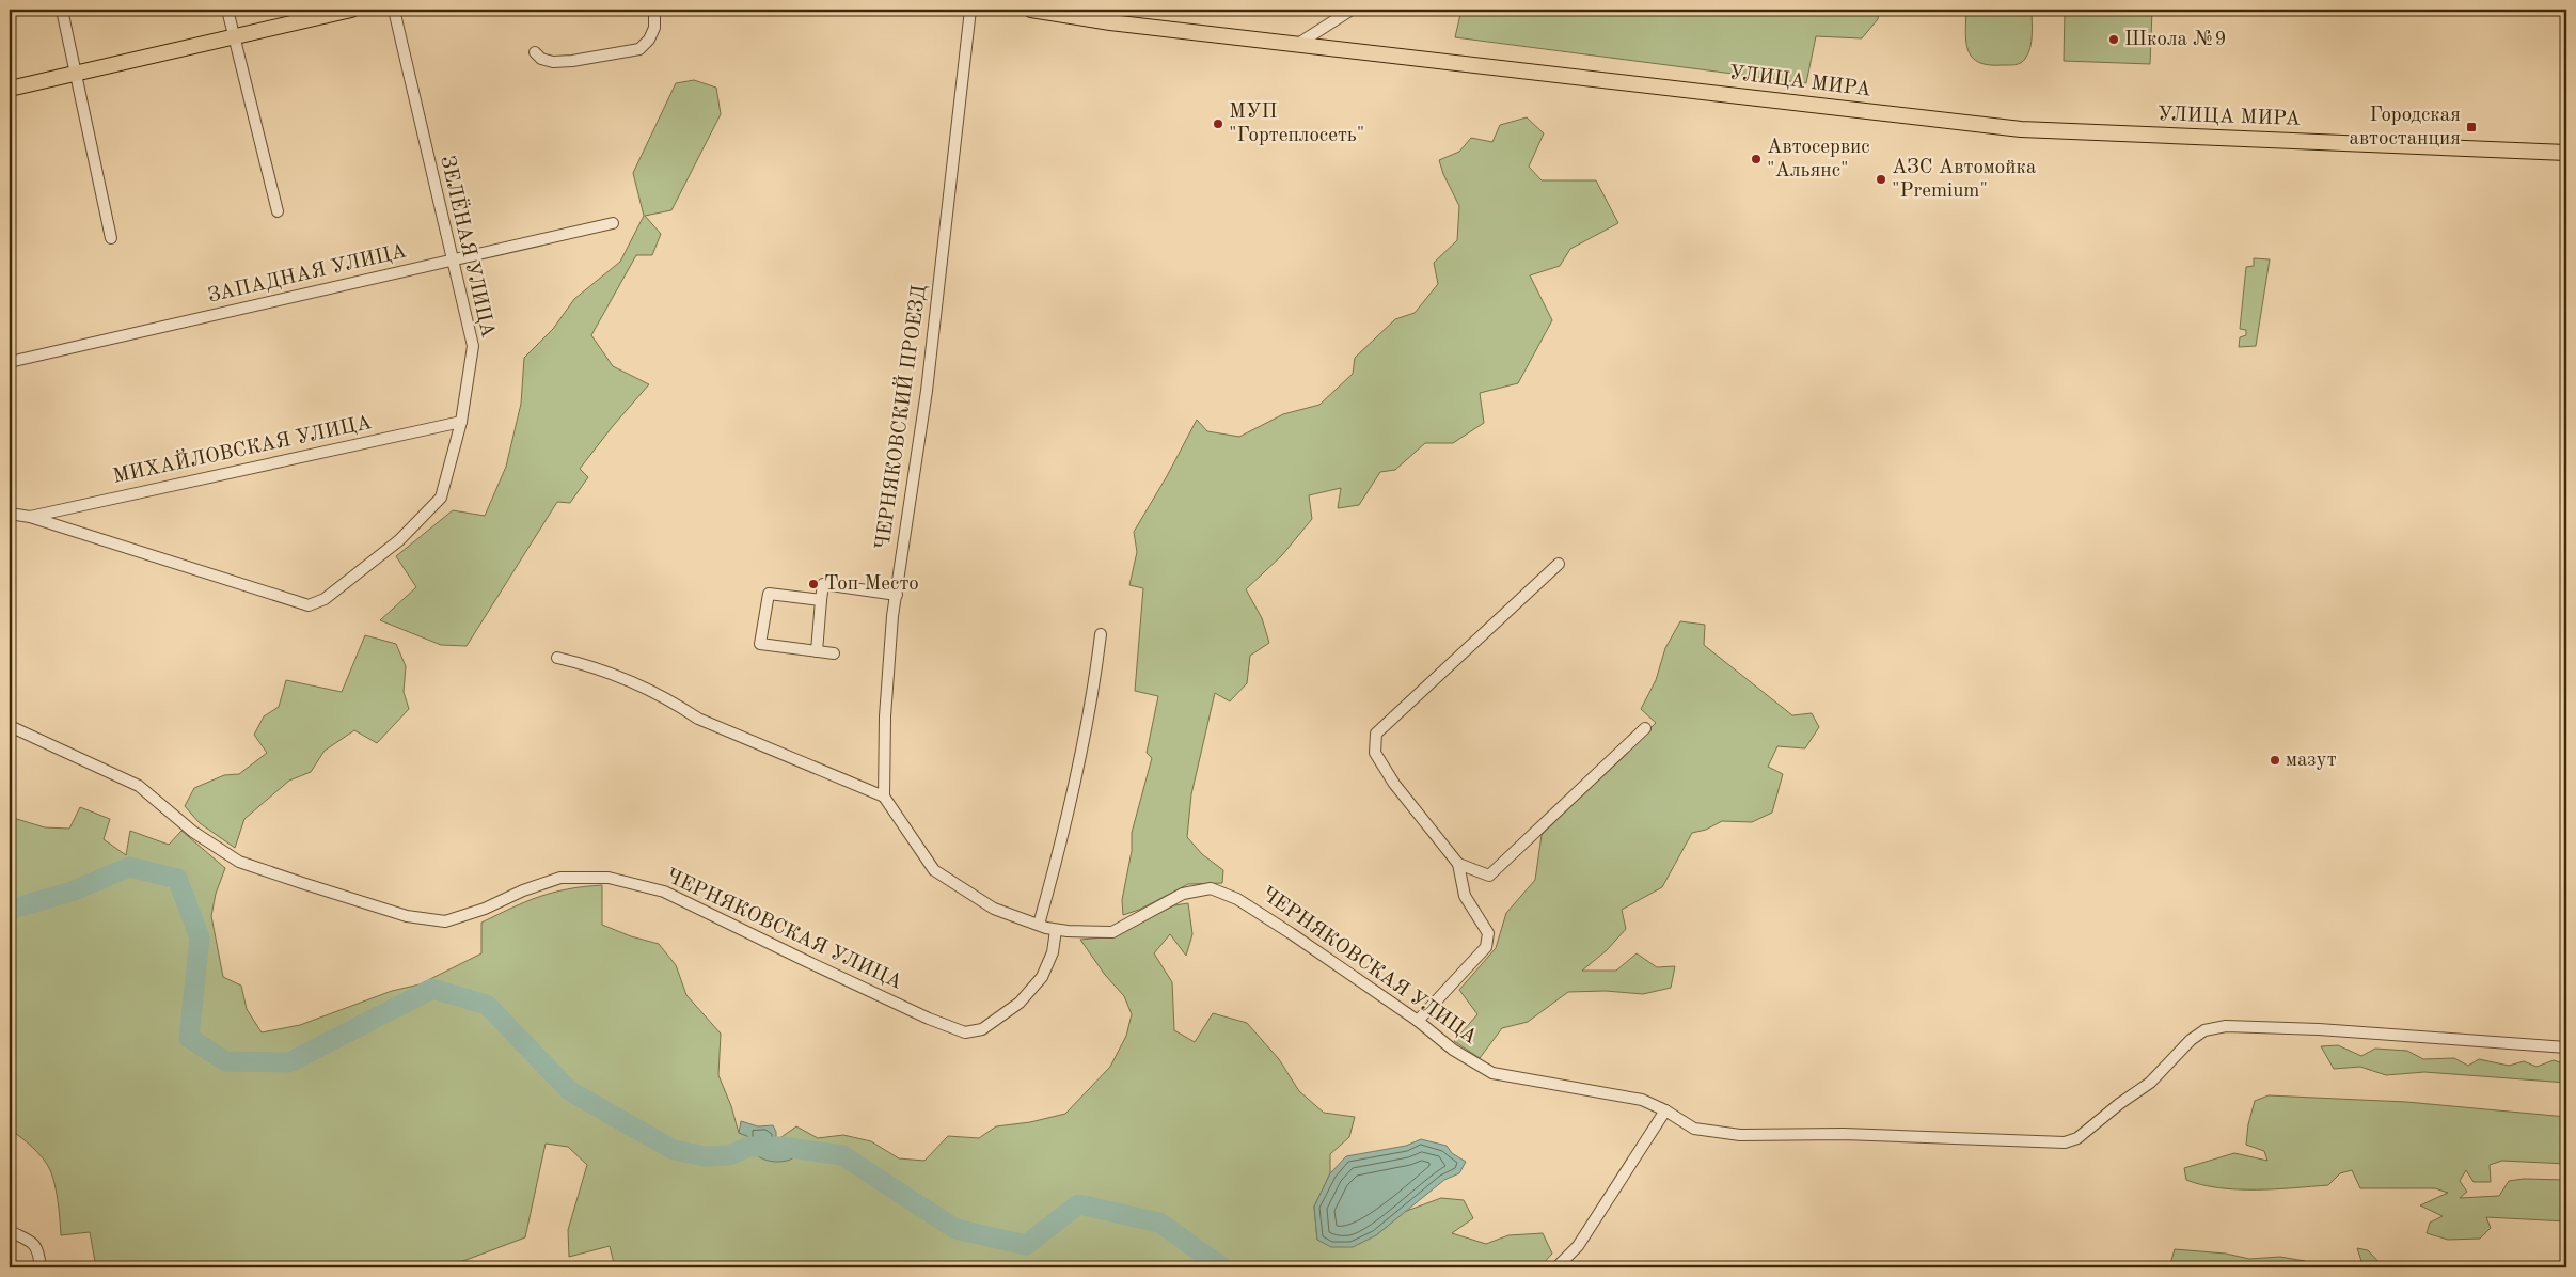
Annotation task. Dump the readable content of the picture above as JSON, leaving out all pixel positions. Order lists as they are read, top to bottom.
{
  "streets": {
    "main road": ["УЛИЦА МИРА"],
    "street": [
      "ЗЕЛЁНАЯ УЛИЦА",
      "ЗАПАДНАЯ УЛИЦА",
      "ЧЕРНЯКОВСКИЙ ПРОЕЗД",
      "МИХАЙЛОВСКАЯ УЛИЦА",
      "ЧЕРНЯКОВСКАЯ УЛИЦА"
    ]
  },
  "crossings": [
    ["ЗЕЛЁНАЯ УЛИЦА", "ЗАПАДНАЯ УЛИЦА"],
    ["ЗЕЛЁНАЯ УЛИЦА", "МИХАЙЛОВСКАЯ УЛИЦА"],
    ["ЧЕРНЯКОВСКИЙ ПРОЕЗД", "ЧЕРНЯКОВСКАЯ УЛИЦА"]
  ],
  "places": {
    "other": [
      "Школа №9",
      "МУП \"Гортеплосеть\"",
      "Автосервис \"Альянс\"",
      "АЗС Автомойка \"Premium\"",
      "Топ Место",
      "мазут"
    ],
    "transit": ["Городская автостанция"]
  }
}
